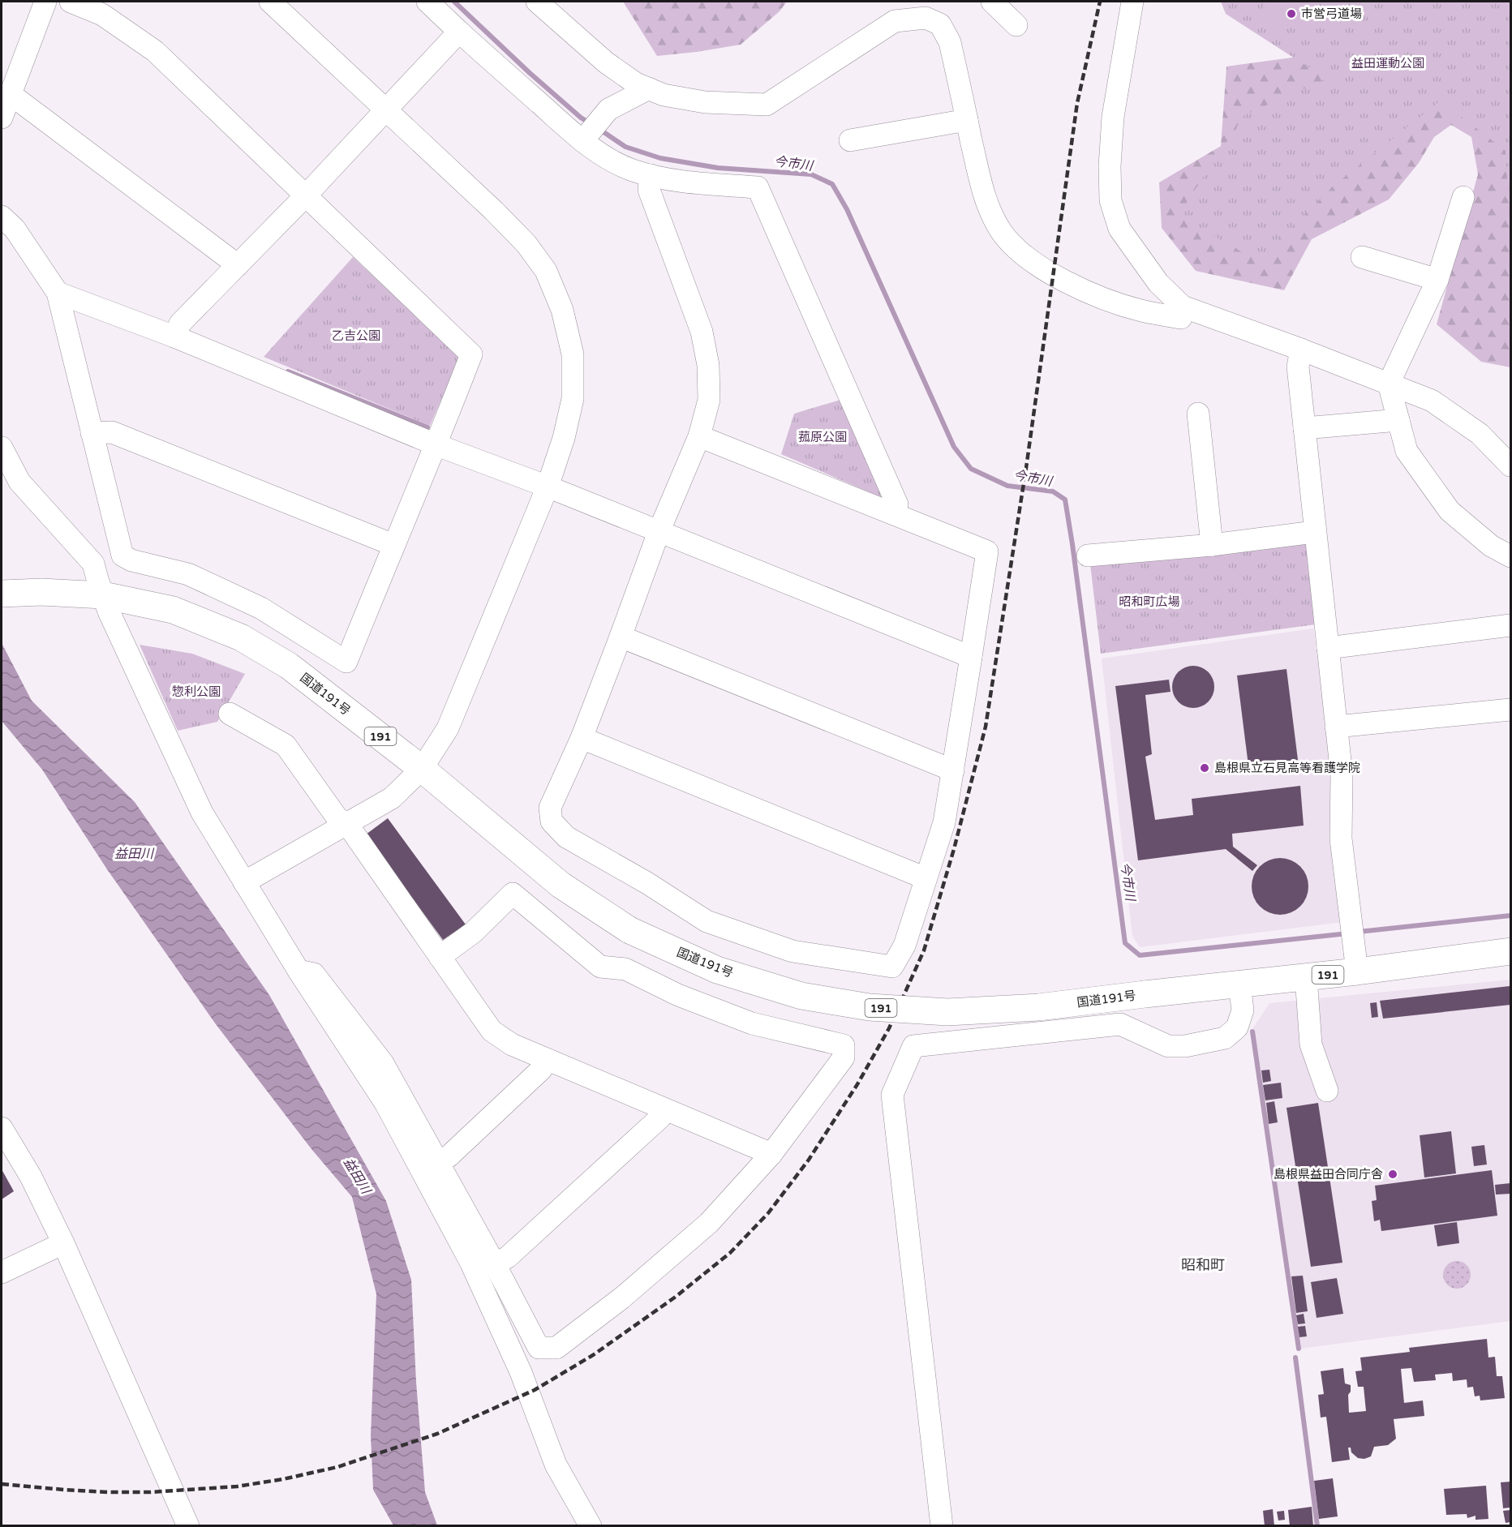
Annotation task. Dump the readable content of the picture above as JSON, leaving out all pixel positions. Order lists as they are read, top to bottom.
{
  "streets": {
    "highway": ["国道191号", "191"]
  },
  "districts": ["昭和町"],
  "water": ["今市川", "益田川"],
  "parks": [
    "益田運動公園",
    "乙吉公園",
    "菰原公園",
    "昭和町広場",
    "惣利公園"
  ],
  "places": ["市営弓道場", "島根県立石見高等看護学院", "島根県益田合同庁舎"]
}
